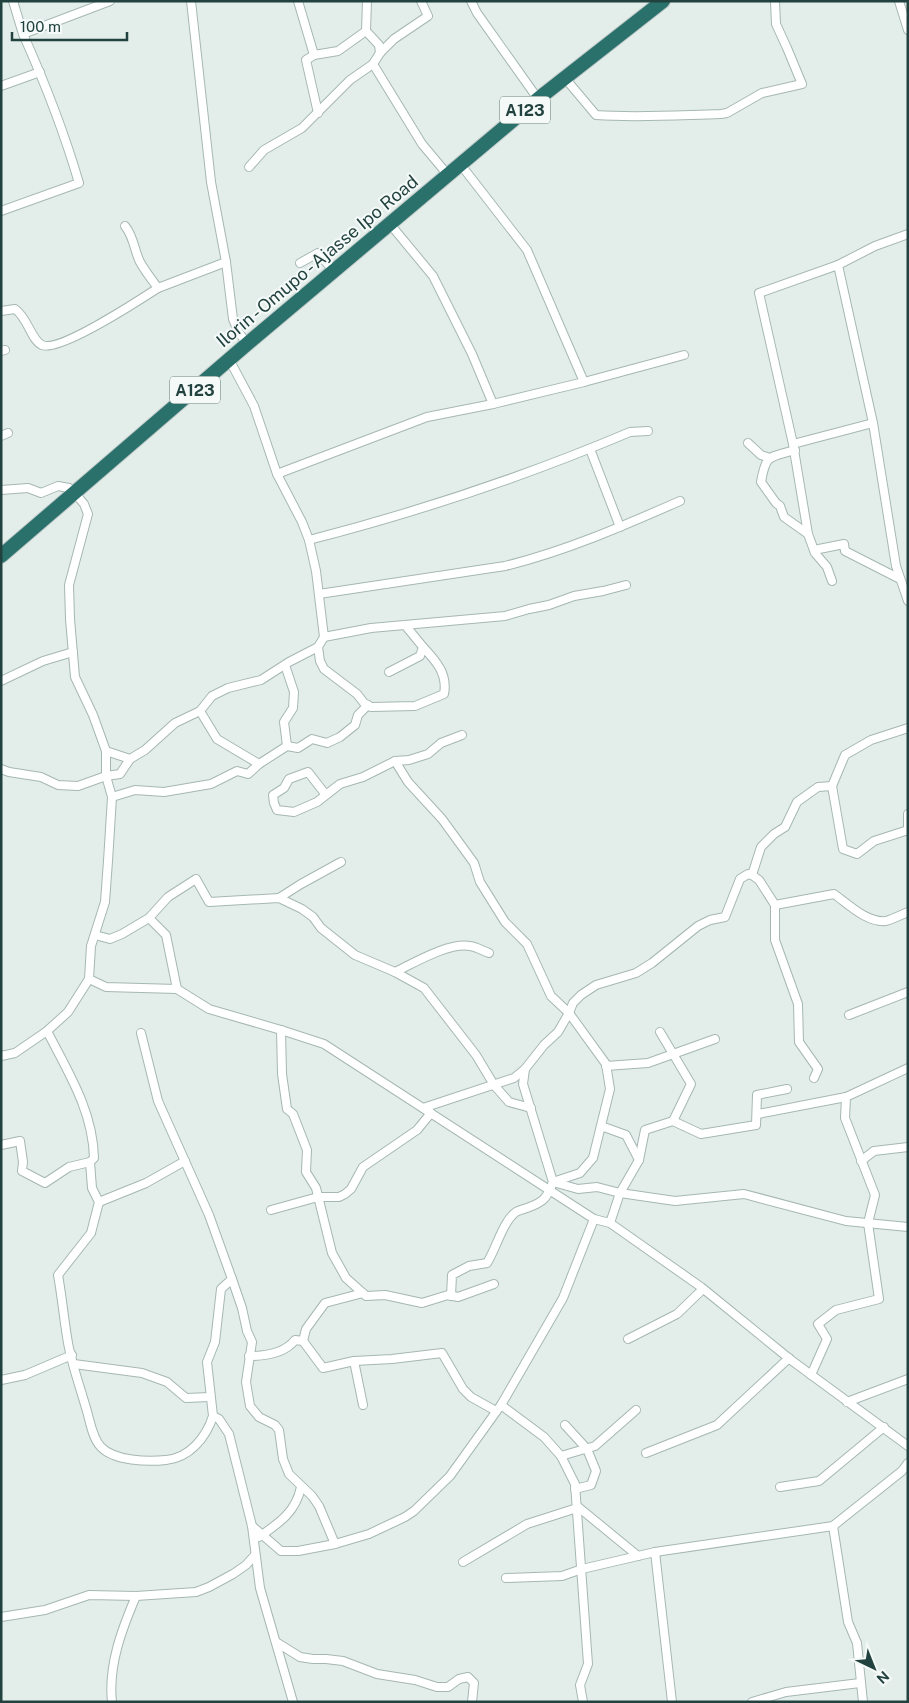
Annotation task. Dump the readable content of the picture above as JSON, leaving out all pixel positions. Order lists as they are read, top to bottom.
{
  "streets": {
    "highway": ["A123", "Ilorin - Omupo - Ajasse Ipo Road"]
  },
  "scale_bar": "100 m",
  "north": "bottom right"
}
